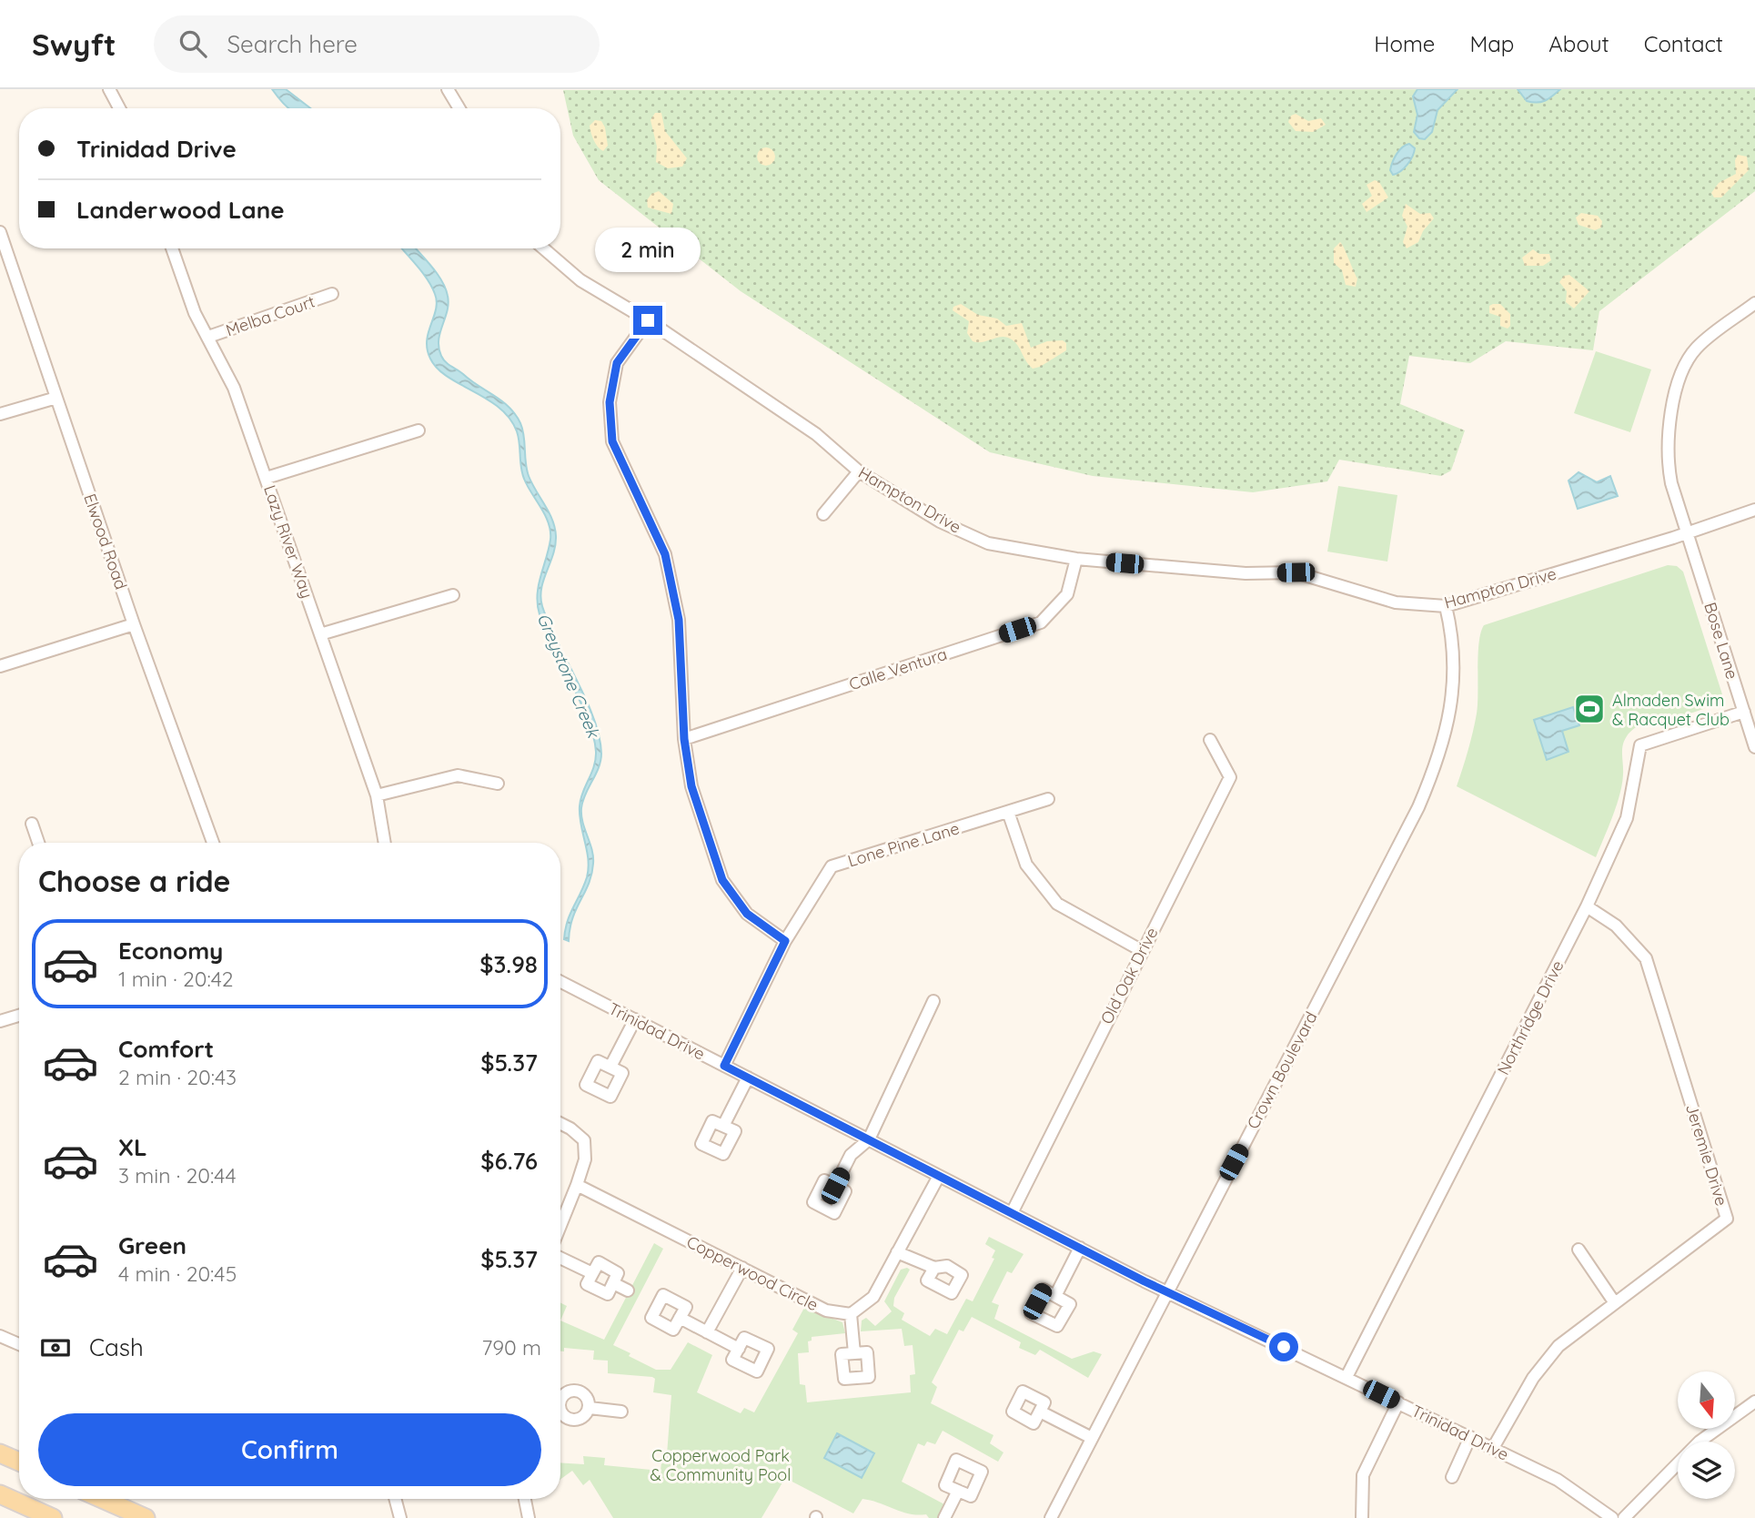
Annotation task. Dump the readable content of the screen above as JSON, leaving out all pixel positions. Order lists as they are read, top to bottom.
{
  "streets": {
    "street": [
      "Melba Court",
      "Hampton Drive",
      "Elwood Road",
      "Lazy River Way",
      "Bose Lane",
      "Calle Ventura",
      "Lone Pine Lane",
      "Old Oak Drive",
      "Northridge Drive",
      "Trinidad Drive",
      "Crown Boulevard",
      "Jeremie Drive",
      "Copperwood Circle"
    ]
  },
  "crossings": [
    ["Melba Court", "Lazy River Way"],
    ["Hampton Drive", "Bose Lane"],
    ["Hampton Drive", "Calle Ventura"],
    ["Hampton Drive", "Crown Boulevard"],
    ["Bose Lane", "Northridge Drive"],
    ["Lone Pine Lane", "Trinidad Drive"],
    ["Old Oak Drive", "Trinidad Drive"],
    ["Northridge Drive", "Trinidad Drive"],
    ["Northridge Drive", "Jeremie Drive"],
    ["Trinidad Drive", "Crown Boulevard"],
    ["Trinidad Drive", "Jeremie Drive"]
  ],
  "water": ["Greystone Creek"],
  "parks": ["Copperwood Park & Community Pool"],
  "places": {
    "sports": ["Almaden Swim & Racquet Club"]
  },
  "north": "bottom",
  "page": {
    "header": "Swyft",
    "search": "Search here",
    "nav": [
      "Home",
      "Map",
      "About",
      "Contact"
    ],
    "banner": ["Trinidad Drive", "Landerwood Lane"],
    "bubble": "2 min",
    "heading": "Choose a ride",
    "list": [
      {
        "name": "Economy",
        "note": "1 min · 20:42",
        "value": "$3.98"
      },
      {
        "name": "Comfort",
        "note": "2 min · 20:43",
        "value": "$5.37"
      },
      {
        "name": "XL",
        "note": "3 min · 20:44",
        "value": "$6.76"
      },
      {
        "name": "Green",
        "note": "4 min · 20:45",
        "value": "$5.37"
      }
    ],
    "pay": ["Cash", "790 m"],
    "buttons": "Confirm"
  }
}
